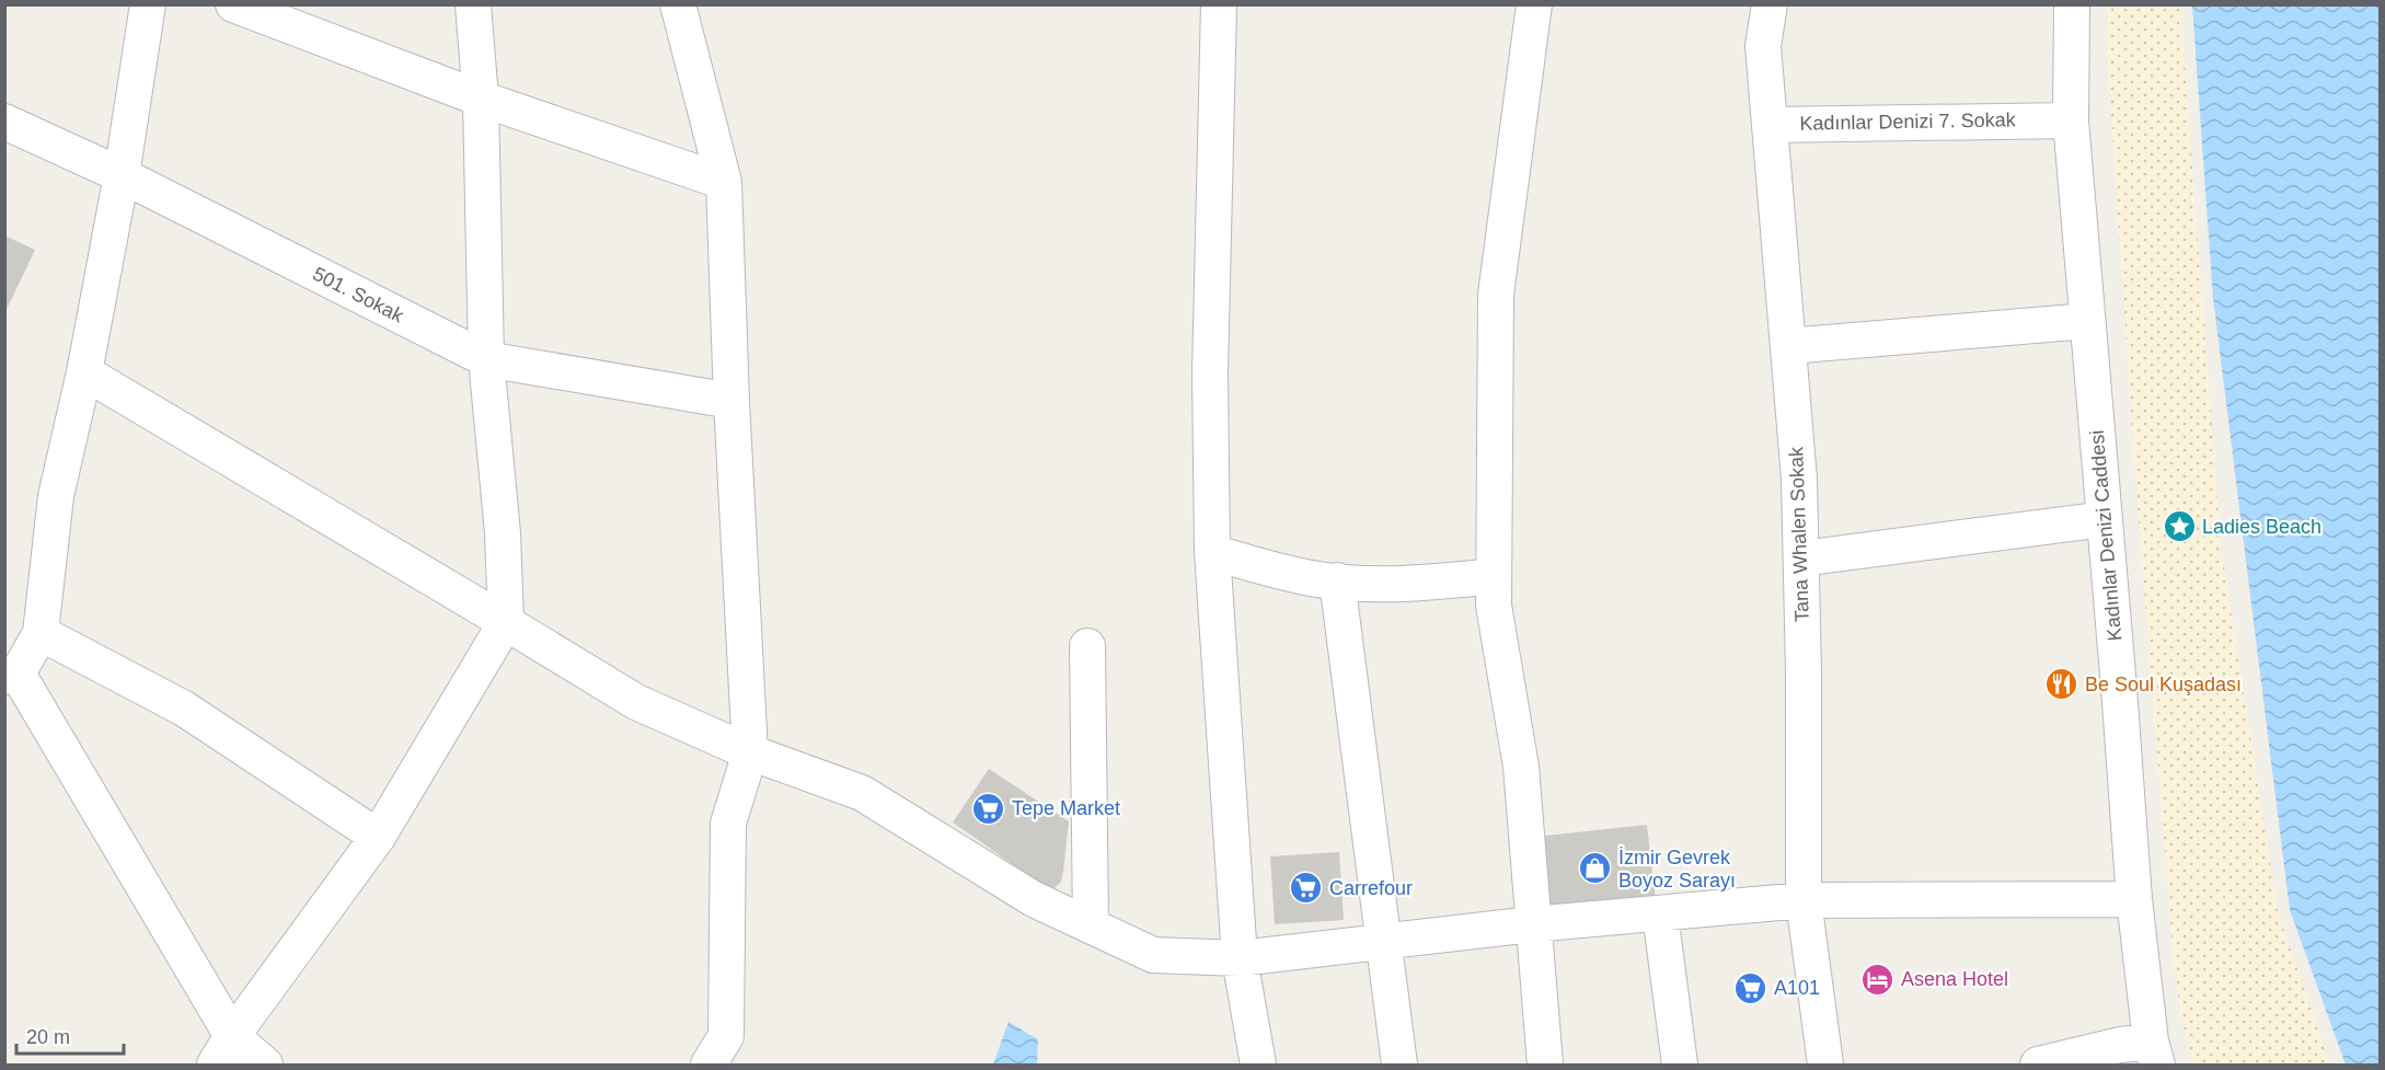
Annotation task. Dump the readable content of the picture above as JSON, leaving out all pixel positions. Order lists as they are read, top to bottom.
{
  "streets": {
    "street": [
      "Kadınlar Denizi 7. Sokak",
      "501. Sokak",
      "Tana Whalen Sokak",
      "Kadınlar Denizi Caddesi"
    ]
  },
  "crossings": [
    ["Kadınlar Denizi 7. Sokak", "Tana Whalen Sokak"],
    ["Kadınlar Denizi 7. Sokak", "Kadınlar Denizi Caddesi"]
  ],
  "places": {
    "place": ["Ladies Beach"],
    "restaurant": ["Be Soul Kuşadası"],
    "supermarket": ["Tepe Market", "Carrefour", "A101"],
    "shop": ["İzmir Gevrek Boyoz Sarayı"],
    "hotel": ["Asena Hotel"]
  },
  "scale_bar": "20 m"
}
